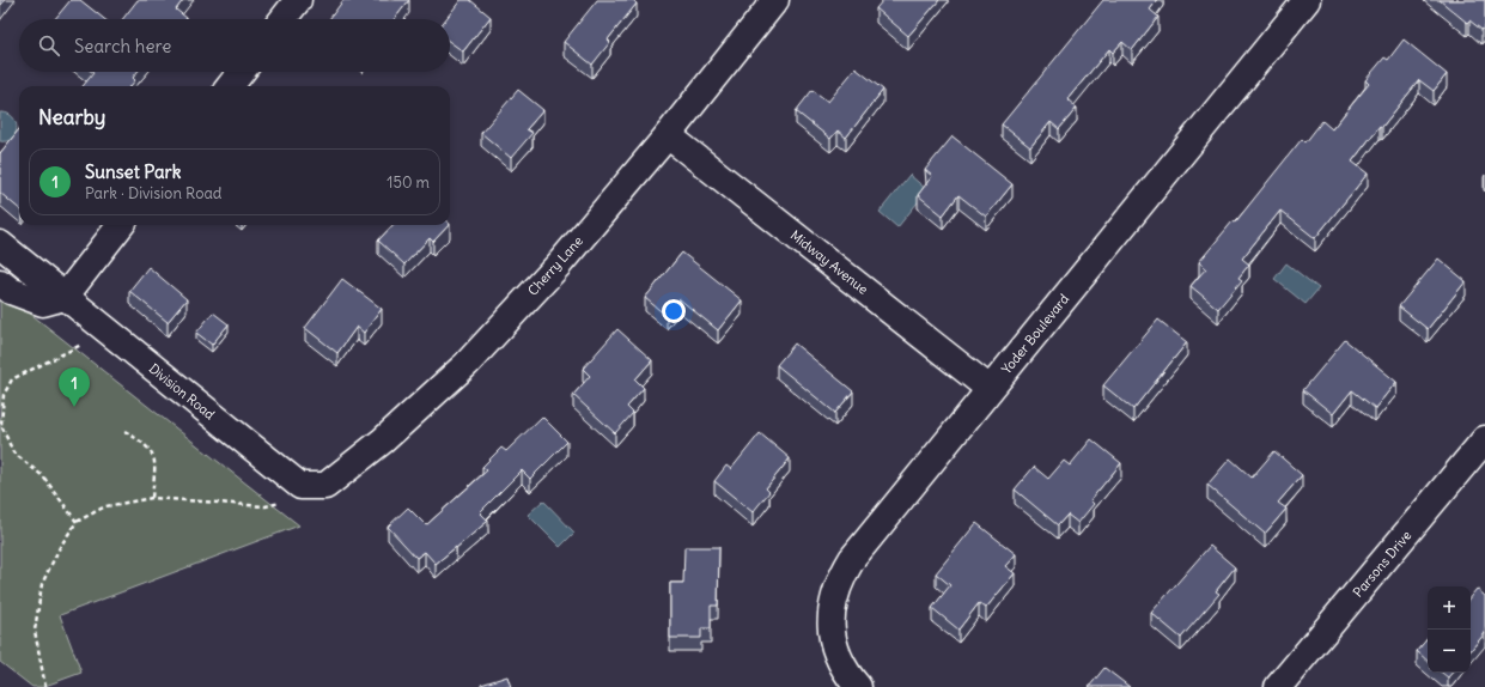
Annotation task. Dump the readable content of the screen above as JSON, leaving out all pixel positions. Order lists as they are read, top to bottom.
{
  "streets": {
    "street": [
      "Midway Avenue",
      "Cherry Lane",
      "Yoder Boulevard",
      "Division Road",
      "Parsons Drive"
    ]
  },
  "crossings": [
    ["Midway Avenue", "Cherry Lane"],
    ["Midway Avenue", "Yoder Boulevard"],
    ["Cherry Lane", "Division Road"]
  ],
  "page": {
    "search": "Search here",
    "heading": "Nearby",
    "list": [
      {
        "mark": "1",
        "name": "Sunset Park",
        "note": "Park · Division Road",
        "value": "150 m"
      }
    ],
    "pins": "1",
    "map_buttons": ["+", "−"]
  }
}
